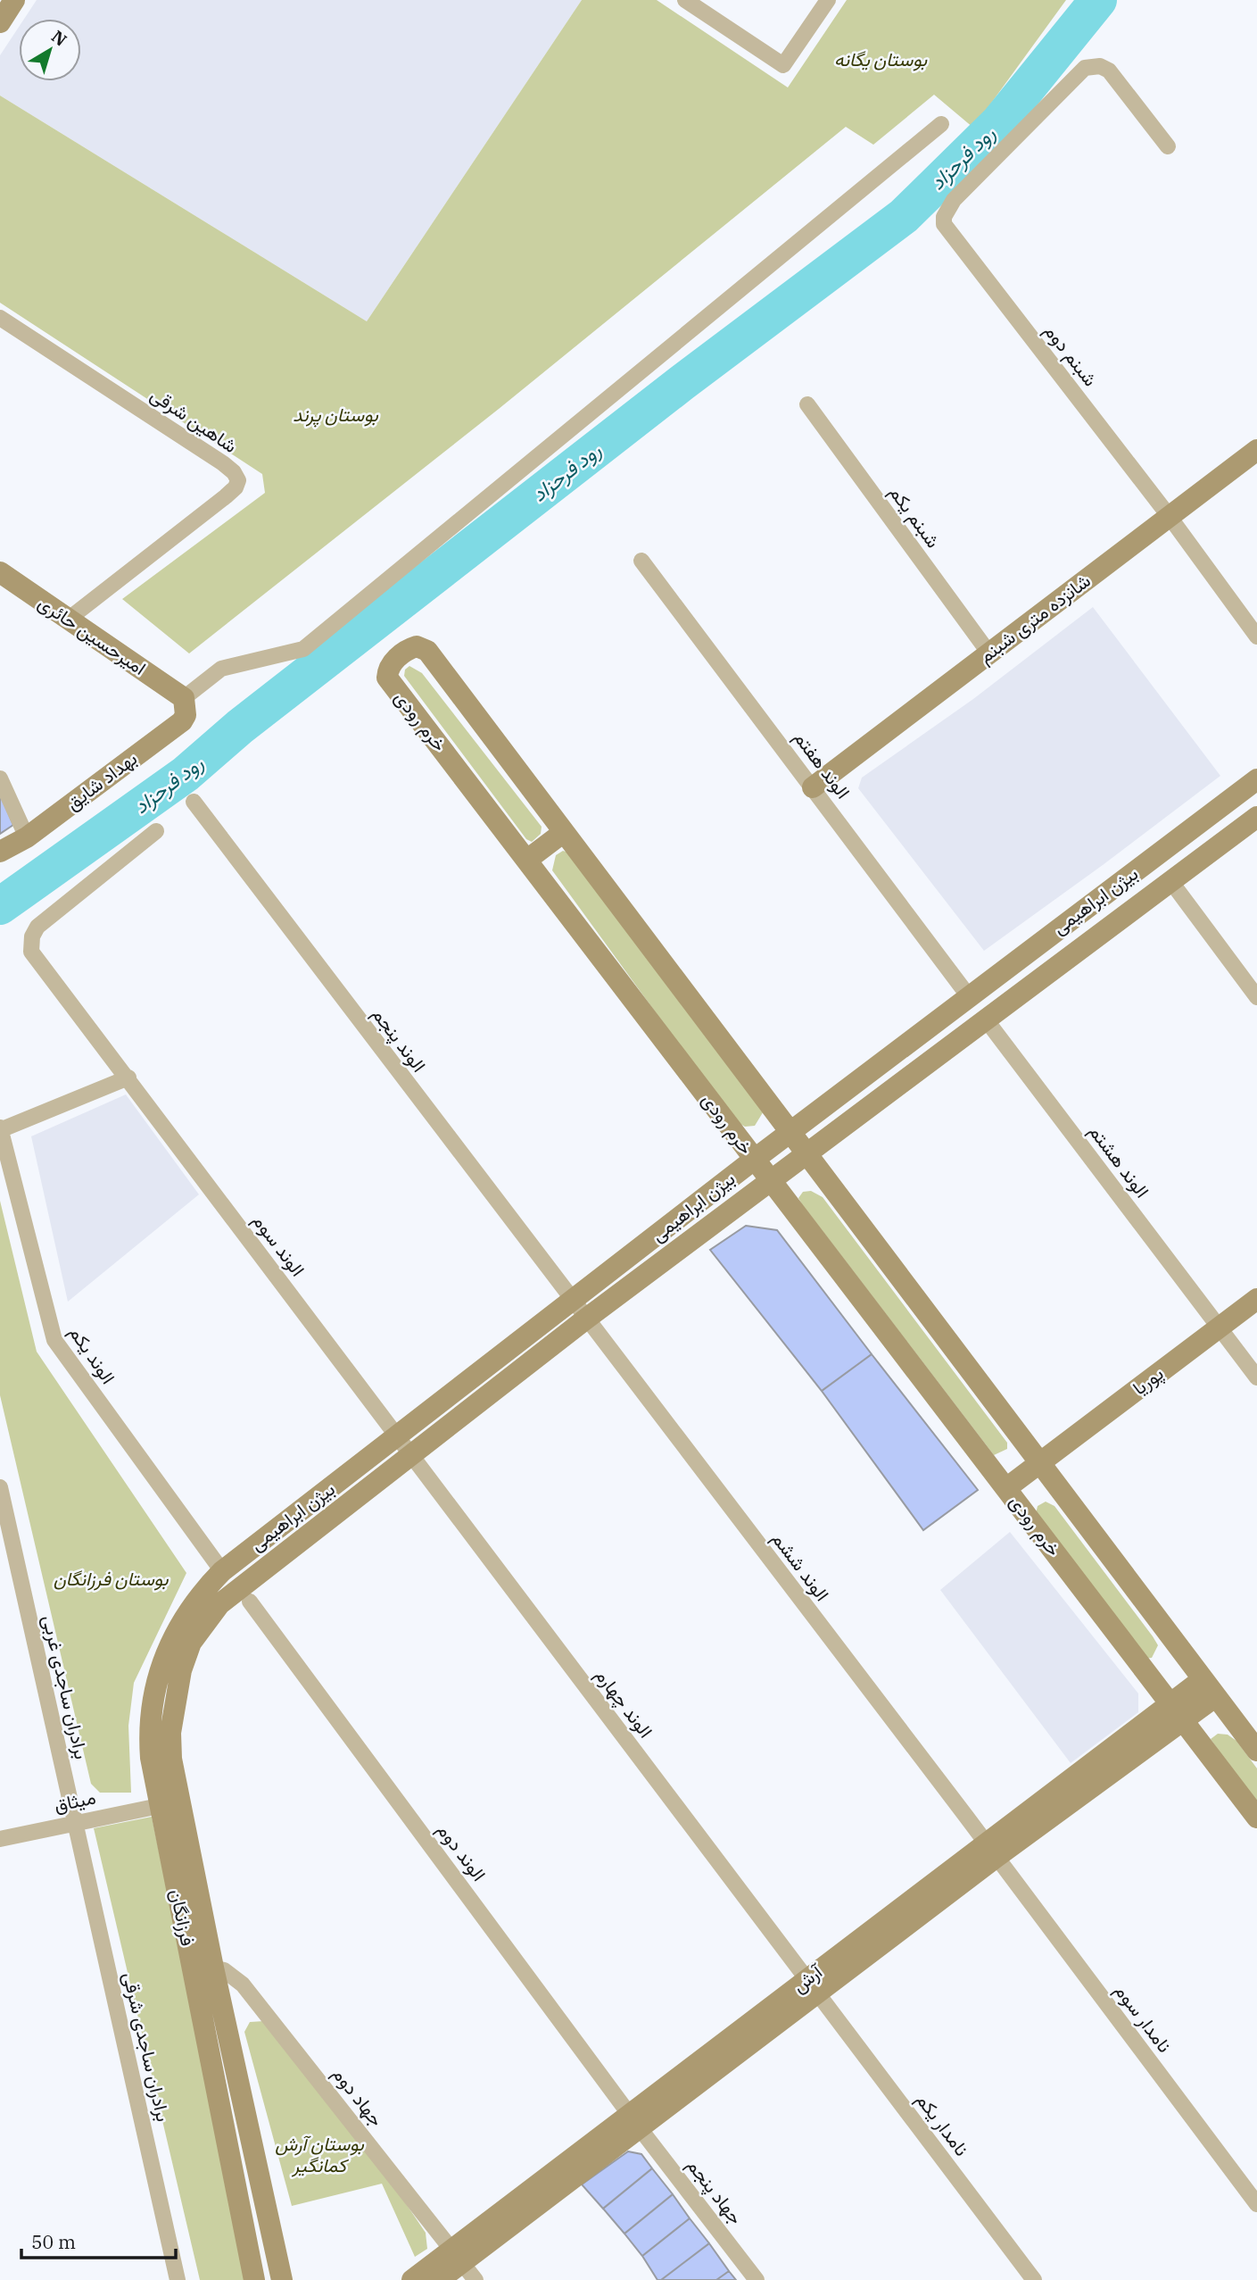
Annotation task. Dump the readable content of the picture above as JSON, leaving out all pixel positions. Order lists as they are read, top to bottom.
{
  "streets": {
    "street": [
      "شبنم دوم",
      "شاهین شرقی",
      "شبنم یکم",
      "شانزده متری شبنم",
      "امیرحسین حائری",
      "خرم رودی",
      "الوند هفتم",
      "بهداد شایق",
      "بیژن ابراهیمی",
      "الوند پنجم",
      "الوند هشتم",
      "الوند سوم",
      "الوند یکم",
      "پوریا",
      "الوند ششم",
      "برادران ساجدی غربی",
      "الوند چهارم",
      "میثاق",
      "الوند دوم",
      "فرزانگان",
      "آرش",
      "نامدار سوم",
      "برادران ساجدی شرقی",
      "جهاد دوم",
      "نامدار یکم",
      "جهاد پنجم"
    ]
  },
  "crossings": [
    ["شبنم دوم", "شانزده متری شبنم"],
    ["شاهین شرقی", "امیرحسین حائری"],
    ["شبنم یکم", "شانزده متری شبنم"],
    ["شانزده متری شبنم", "الوند هفتم"],
    ["امیرحسین حائری", "بهداد شایق"],
    ["خرم رودی", "بیژن ابراهیمی"],
    ["خرم رودی", "پوریا"],
    ["خرم رودی", "آرش"],
    ["الوند هفتم", "بیژن ابراهیمی"],
    ["بیژن ابراهیمی", "الوند پنجم"],
    ["بیژن ابراهیمی", "الوند هشتم"],
    ["بیژن ابراهیمی", "الوند سوم"],
    ["بیژن ابراهیمی", "الوند یکم"],
    ["بیژن ابراهیمی", "الوند ششم"],
    ["بیژن ابراهیمی", "الوند چهارم"],
    ["بیژن ابراهیمی", "الوند دوم"],
    ["بیژن ابراهیمی", "فرزانگان"],
    ["الوند پنجم", "الوند ششم"],
    ["الوند هشتم", "پوریا"],
    ["الوند سوم", "الوند چهارم"],
    ["الوند یکم", "فرزانگان"],
    ["الوند ششم", "آرش"],
    ["الوند ششم", "نامدار سوم"],
    ["برادران ساجدی غربی", "میثاق"],
    ["برادران ساجدی غربی", "برادران ساجدی شرقی"],
    ["الوند چهارم", "آرش"],
    ["الوند چهارم", "نامدار یکم"],
    ["میثاق", "فرزانگان"],
    ["میثاق", "برادران ساجدی شرقی"],
    ["الوند دوم", "فرزانگان"],
    ["الوند دوم", "آرش"],
    ["الوند دوم", "جهاد پنجم"],
    ["فرزانگان", "جهاد دوم"],
    ["آرش", "نامدار سوم"],
    ["آرش", "جهاد دوم"],
    ["آرش", "نامدار یکم"],
    ["آرش", "جهاد پنجم"]
  ],
  "water": ["رود فرحزاد"],
  "parks": [
    "بوستان یگانه",
    "بوستان پرند",
    "بوستان فرزانگان",
    "بوستان آرش کمانگیر"
  ],
  "scale_bar": "50 m",
  "north": "top right"
}
